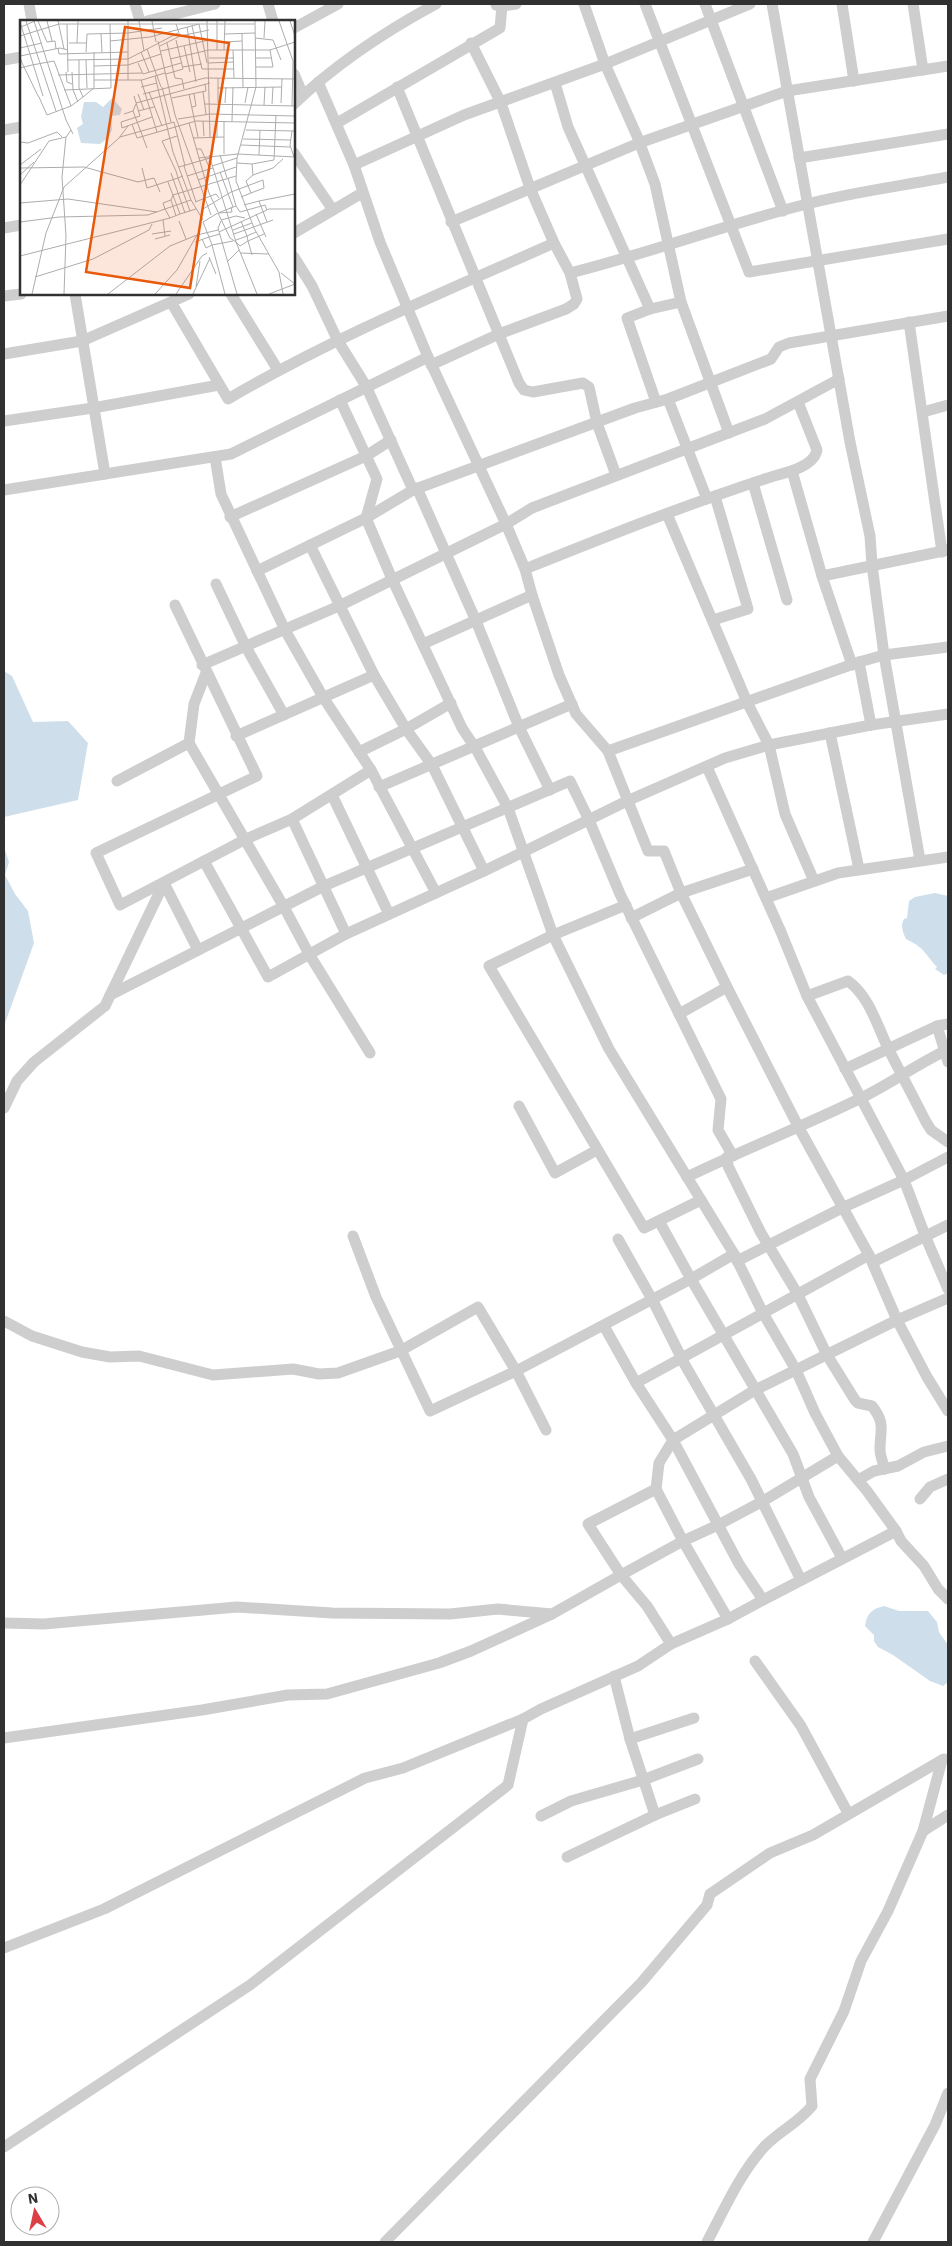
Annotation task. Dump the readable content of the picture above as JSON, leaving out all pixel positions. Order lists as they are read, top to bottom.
{
  "north": "top"
}
